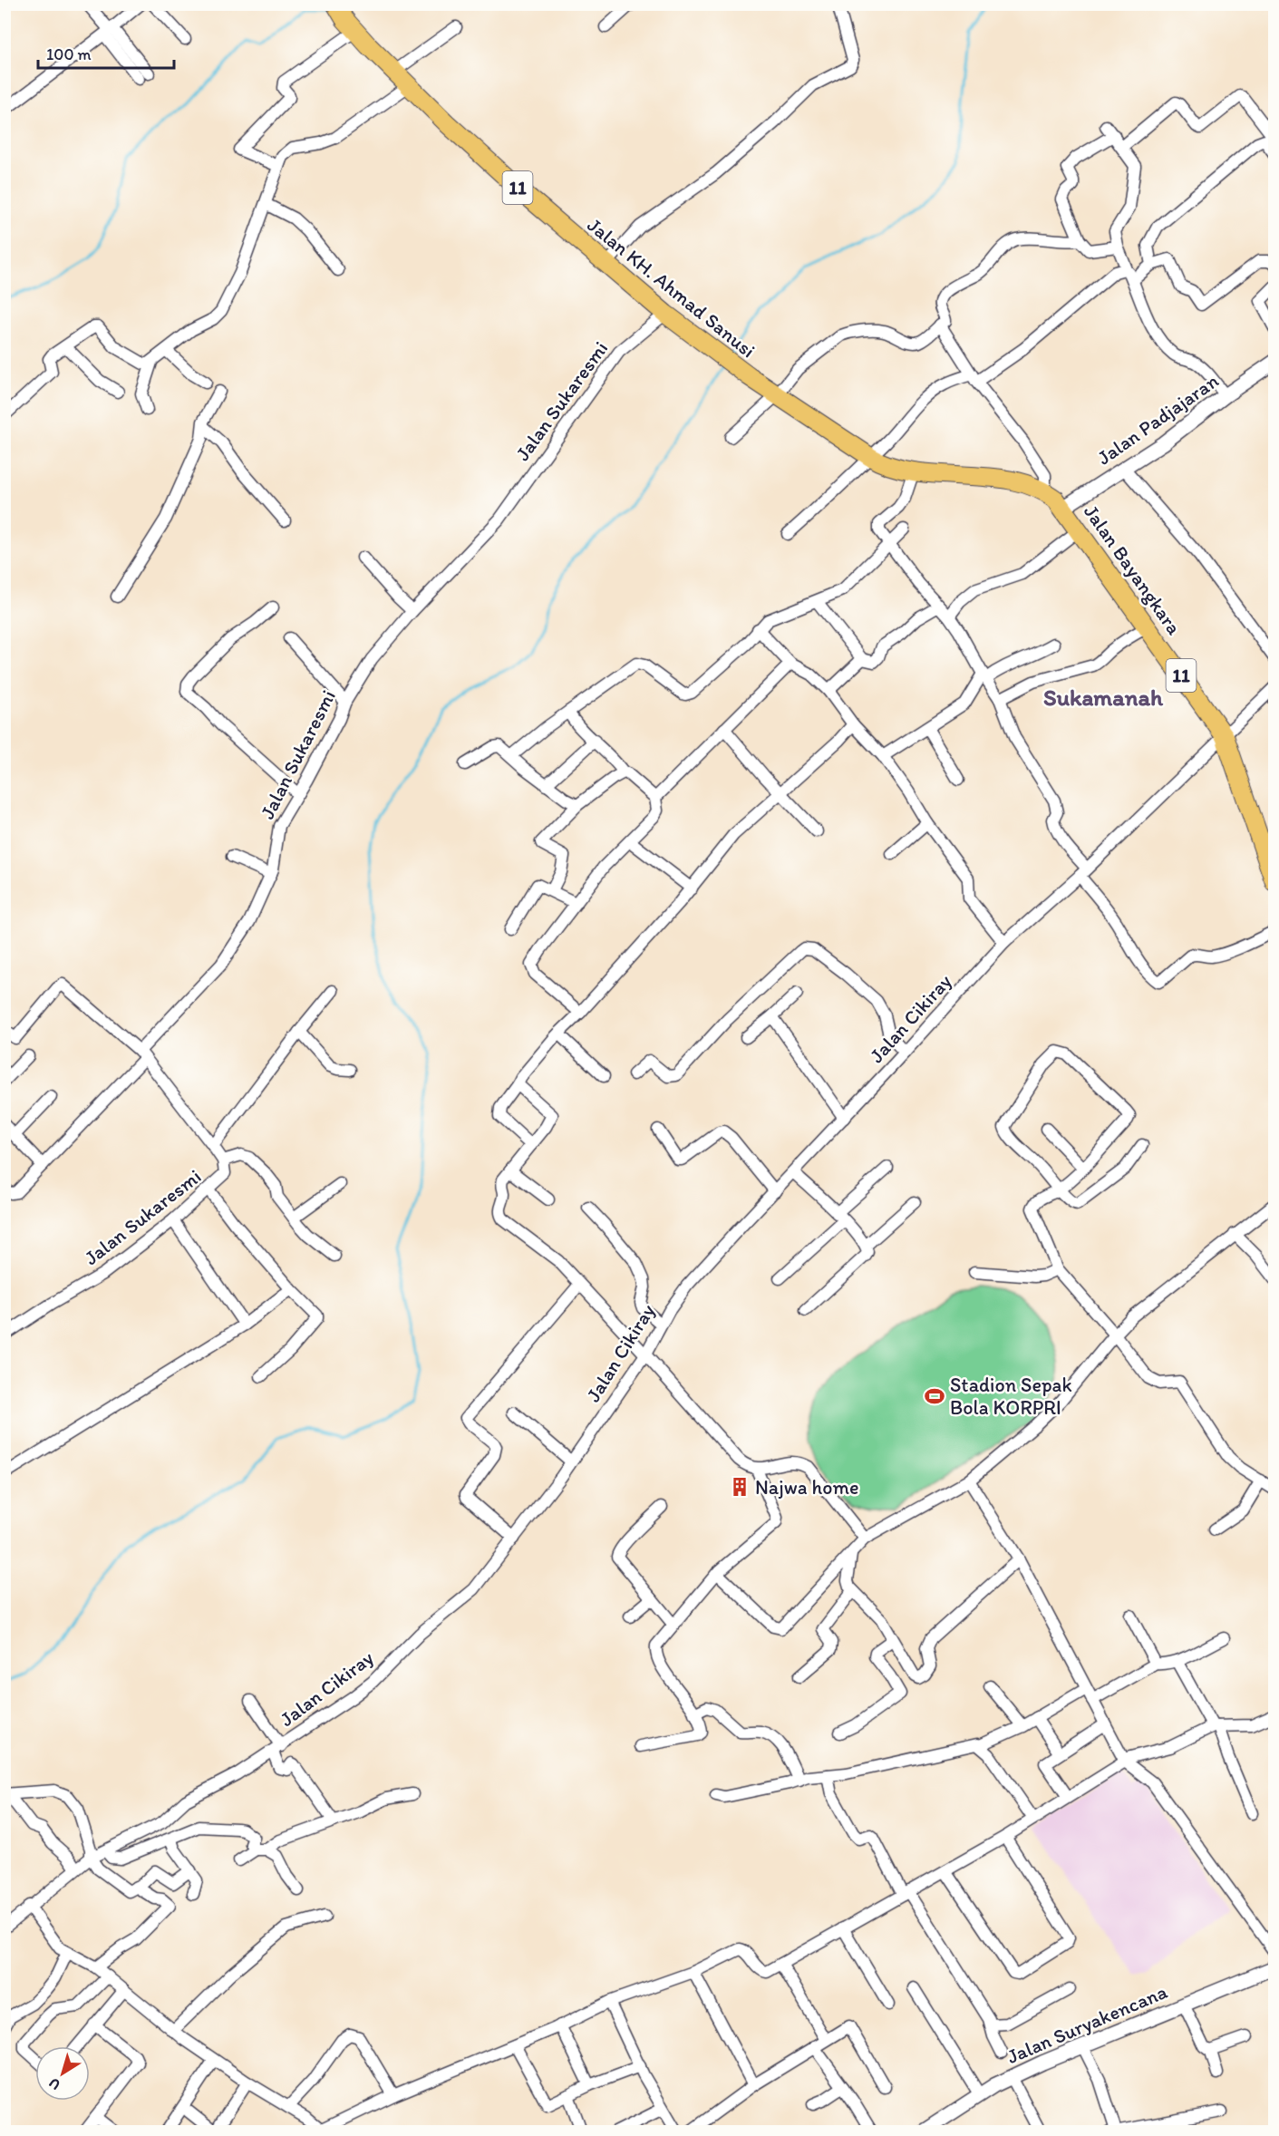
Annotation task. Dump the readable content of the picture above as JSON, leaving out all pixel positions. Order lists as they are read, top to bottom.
{
  "streets": {
    "highway": ["11", "Jalan KH. Ahmad Sanusi", "Jalan Bayangkara"],
    "street": [
      "Jalan Sukaresmi",
      "Jalan Padjajaran",
      "Jalan Cikiray",
      "Jalan Suryakencana"
    ]
  },
  "crossings": [
    ["Jalan KH. Ahmad Sanusi", "Jalan Sukaresmi"],
    ["Jalan KH. Ahmad Sanusi", "Jalan Bayangkara"],
    ["Jalan Padjajaran", "Jalan Bayangkara"],
    ["Jalan Bayangkara", "Jalan Cikiray"]
  ],
  "districts": ["Sukamanah"],
  "places": {
    "sports": ["Stadion Sepak Bola KORPRI"],
    "building": ["Najwa home"]
  },
  "scale_bar": "100 m",
  "north": "bottom left"
}
